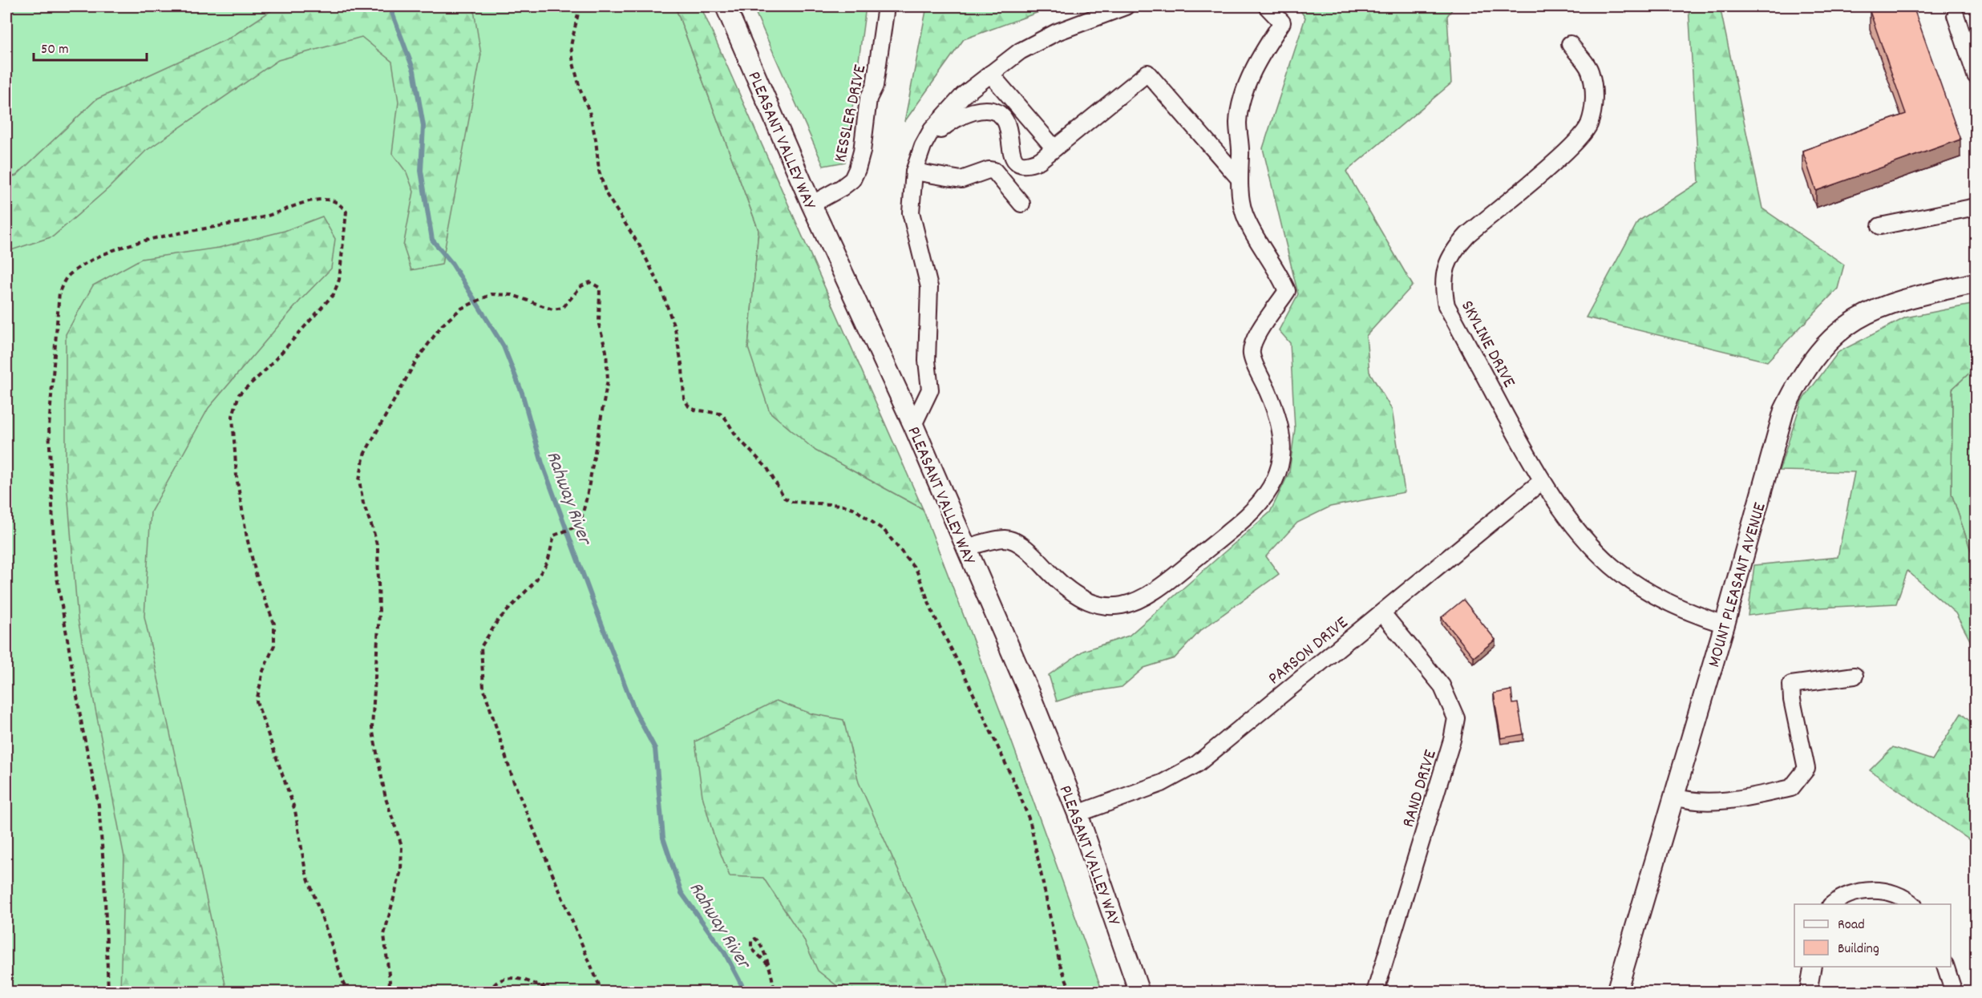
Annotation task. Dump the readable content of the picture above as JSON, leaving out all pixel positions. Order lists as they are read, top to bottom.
{
  "streets": {
    "main road": ["PLEASANT VALLEY WAY", "MOUNT PLEASANT AVENUE"],
    "street": [
      "KESSLER DRIVE",
      "SKYLINE DRIVE",
      "PARSON DRIVE",
      "RAND DRIVE"
    ]
  },
  "crossings": [
    ["KESSLER DRIVE", "PLEASANT VALLEY WAY"],
    ["PLEASANT VALLEY WAY", "PARSON DRIVE"],
    ["SKYLINE DRIVE", "MOUNT PLEASANT AVENUE"],
    ["SKYLINE DRIVE", "PARSON DRIVE"],
    ["PARSON DRIVE", "RAND DRIVE"]
  ],
  "water": ["Rahway River"],
  "legend": ["Road", "Building"],
  "scale_bar": "50 m"
}
